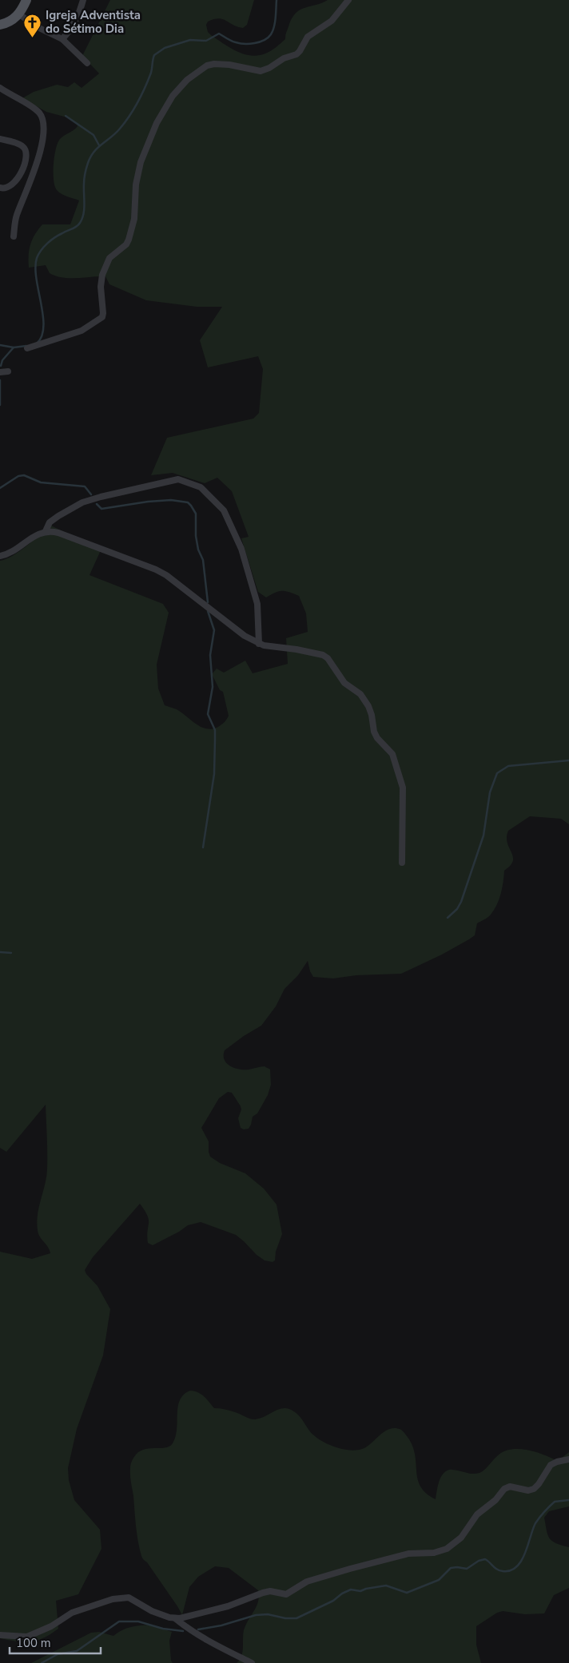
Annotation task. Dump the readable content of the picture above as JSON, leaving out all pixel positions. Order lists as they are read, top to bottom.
{
  "places": {
    "church": ["Igreja Adventista do Sétimo Dia"]
  },
  "scale_bar": "100 m"
}
